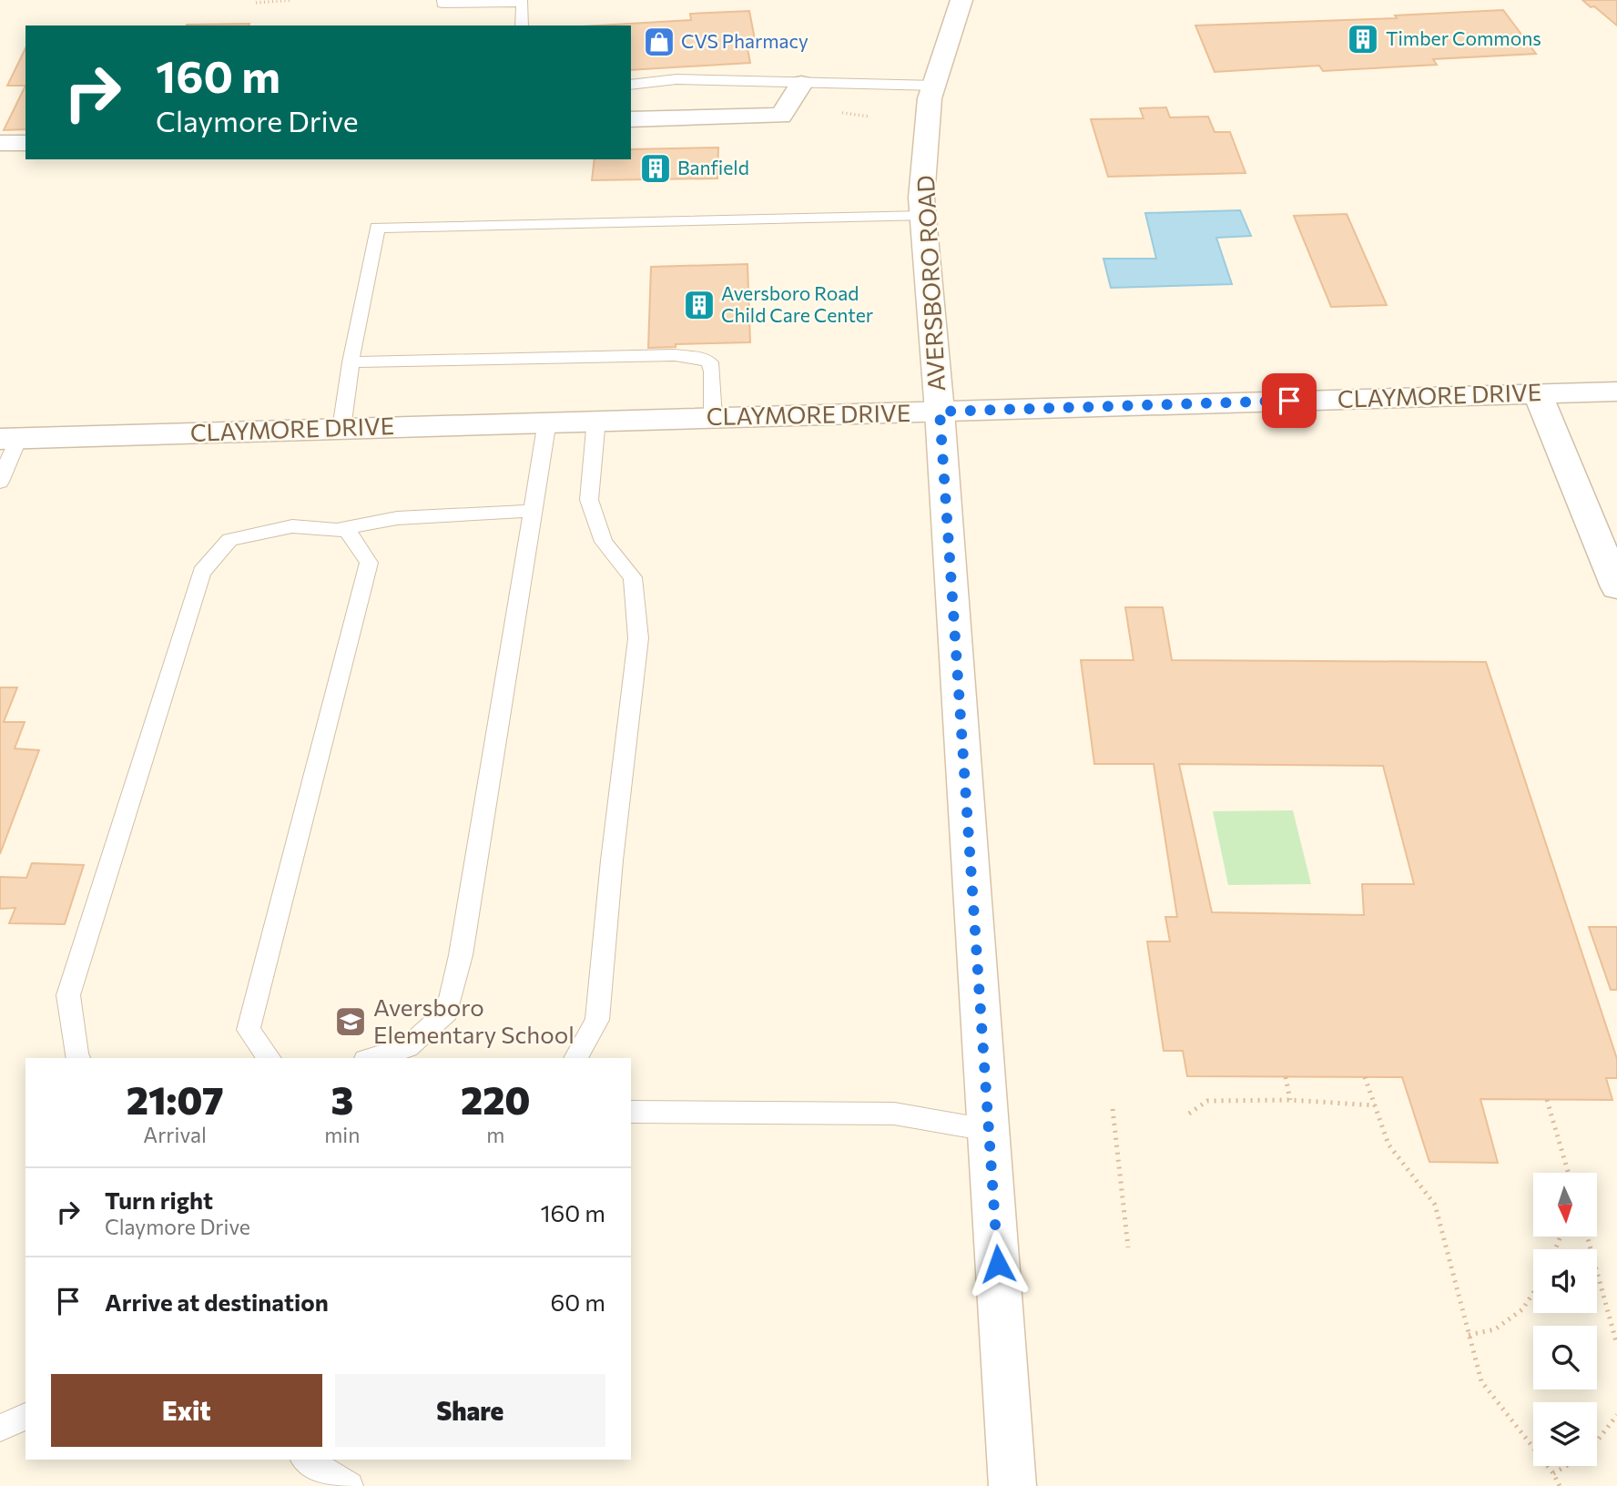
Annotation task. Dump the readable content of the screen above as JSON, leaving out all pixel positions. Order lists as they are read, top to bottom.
{
  "streets": {
    "street": ["AVERSBORO ROAD", "CLAYMORE DRIVE"]
  },
  "crossings": [
    ["AVERSBORO ROAD", "CLAYMORE DRIVE"]
  ],
  "places": {
    "building": ["Timber Commons", "Banfield", "Aversboro Road Child Care Center"],
    "shop": ["CVS Pharmacy"],
    "school or university": ["Aversboro Elementary School"]
  },
  "north": "bottom",
  "page": {
    "turn": ["160 m", "Claymore Drive"],
    "eta": [
      "21:07",
      "Arrival",
      "3",
      "min",
      "220",
      "m"
    ],
    "list": [
      {
        "name": "Turn right",
        "note": "Claymore Drive",
        "value": "160 m"
      },
      {
        "name": "Arrive at destination",
        "value": "60 m"
      }
    ],
    "buttons": ["Exit", "Share"]
  }
}
